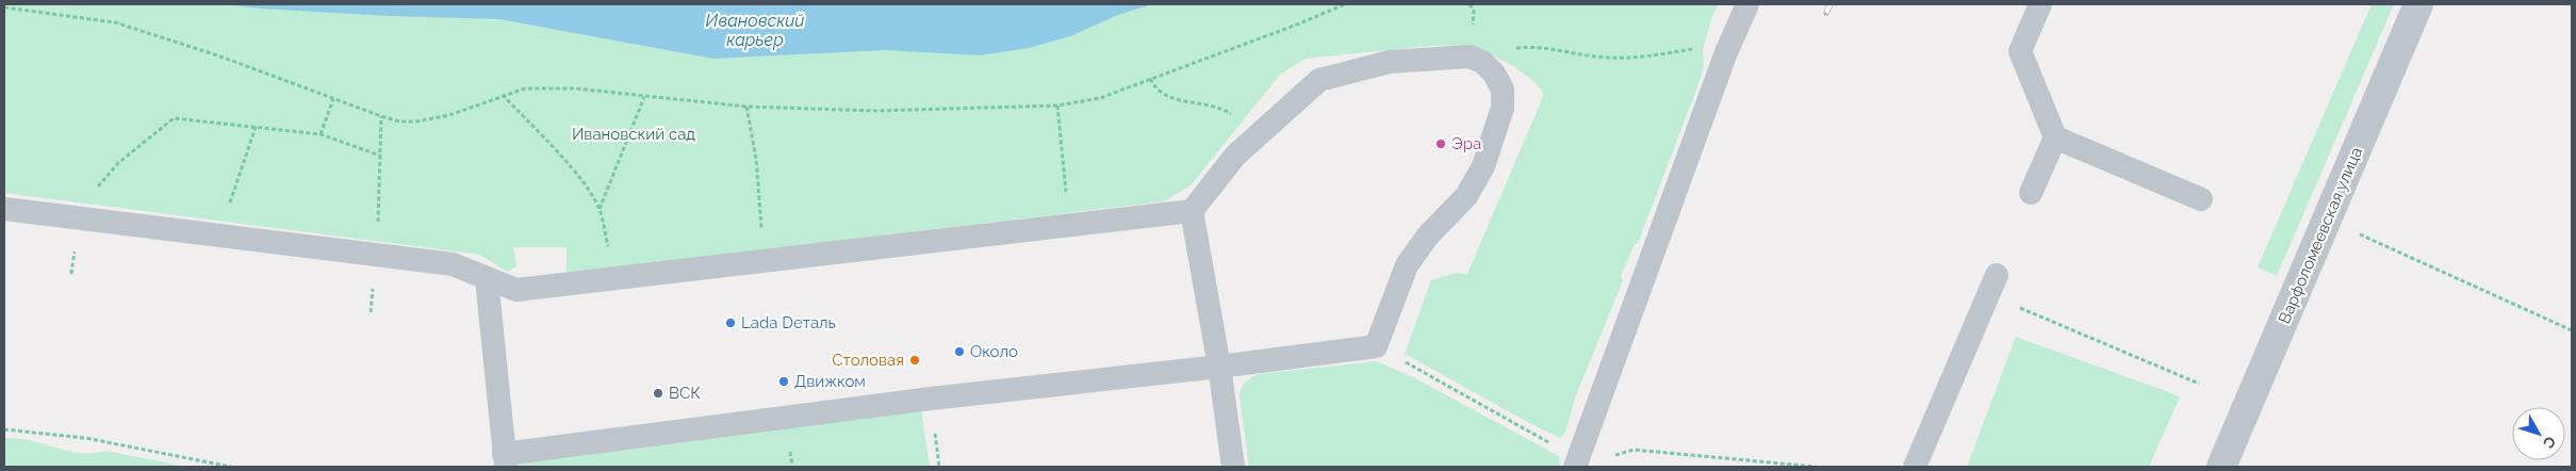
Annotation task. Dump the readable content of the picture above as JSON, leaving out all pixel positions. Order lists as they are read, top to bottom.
{
  "streets": {
    "street": ["Варфоломеевская улица"]
  },
  "water": ["Ивановский карьер"],
  "parks": ["Ивановский сад"],
  "places": [
    "Эра",
    "Lada Dеталь",
    "Около",
    "Столовая",
    "Движком",
    "ВСК"
  ],
  "north": "bottom right"
}
